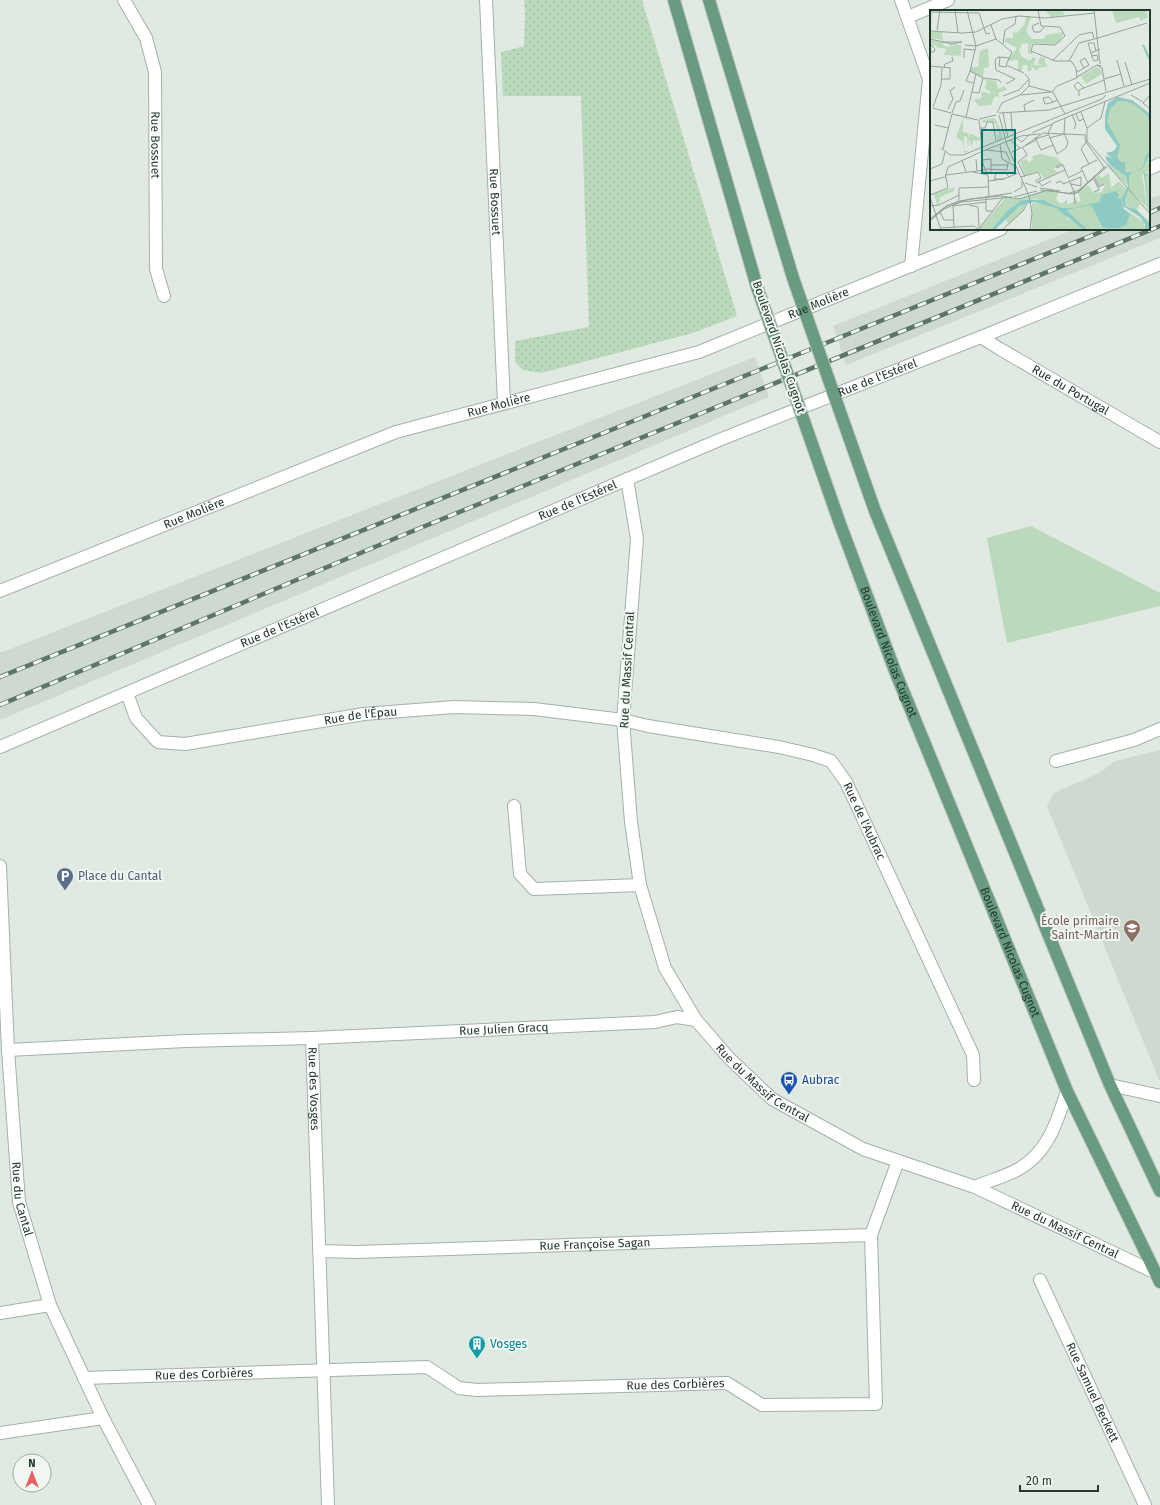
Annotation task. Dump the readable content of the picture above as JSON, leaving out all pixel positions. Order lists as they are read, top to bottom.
{
  "streets": {
    "main road": ["Boulevard Nicolas Cugnot"],
    "street": [
      "Rue Bossuet",
      "Rue Molière",
      "Rue de l'Estérel",
      "Rue du Portugal",
      "Rue du Massif Central",
      "Rue de l'Épau",
      "Rue de l'Aubrac",
      "Rue Julien Gracq",
      "Rue des Vosges",
      "Rue du Cantal",
      "Rue Françoise Sagan",
      "Rue des Corbières",
      "Rue Samuel Beckett"
    ]
  },
  "crossings": [
    ["Rue Bossuet", "Rue Molière"],
    ["Boulevard Nicolas Cugnot", "Rue du Massif Central"],
    ["Rue de l'Estérel", "Rue du Portugal"],
    ["Rue de l'Estérel", "Rue du Massif Central"],
    ["Rue de l'Estérel", "Rue de l'Épau"],
    ["Rue du Massif Central", "Rue de l'Épau"],
    ["Rue du Massif Central", "Rue de l'Aubrac"],
    ["Rue du Massif Central", "Rue Julien Gracq"],
    ["Rue du Massif Central", "Rue des Corbières"],
    ["Rue de l'Épau", "Rue de l'Aubrac"],
    ["Rue Julien Gracq", "Rue des Vosges"],
    ["Rue des Vosges", "Rue du Cantal"],
    ["Rue des Vosges", "Rue Françoise Sagan"],
    ["Rue des Vosges", "Rue des Corbières"],
    ["Rue du Cantal", "Rue des Corbières"],
    ["Rue Françoise Sagan", "Rue des Corbières"]
  ],
  "places": {
    "parking": ["Place du Cantal"],
    "school or university": ["École primaire Saint-Martin"],
    "bus stop": ["Aubrac"],
    "building": ["Vosges"]
  },
  "scale_bar": "20 m",
  "north": "top"
}
